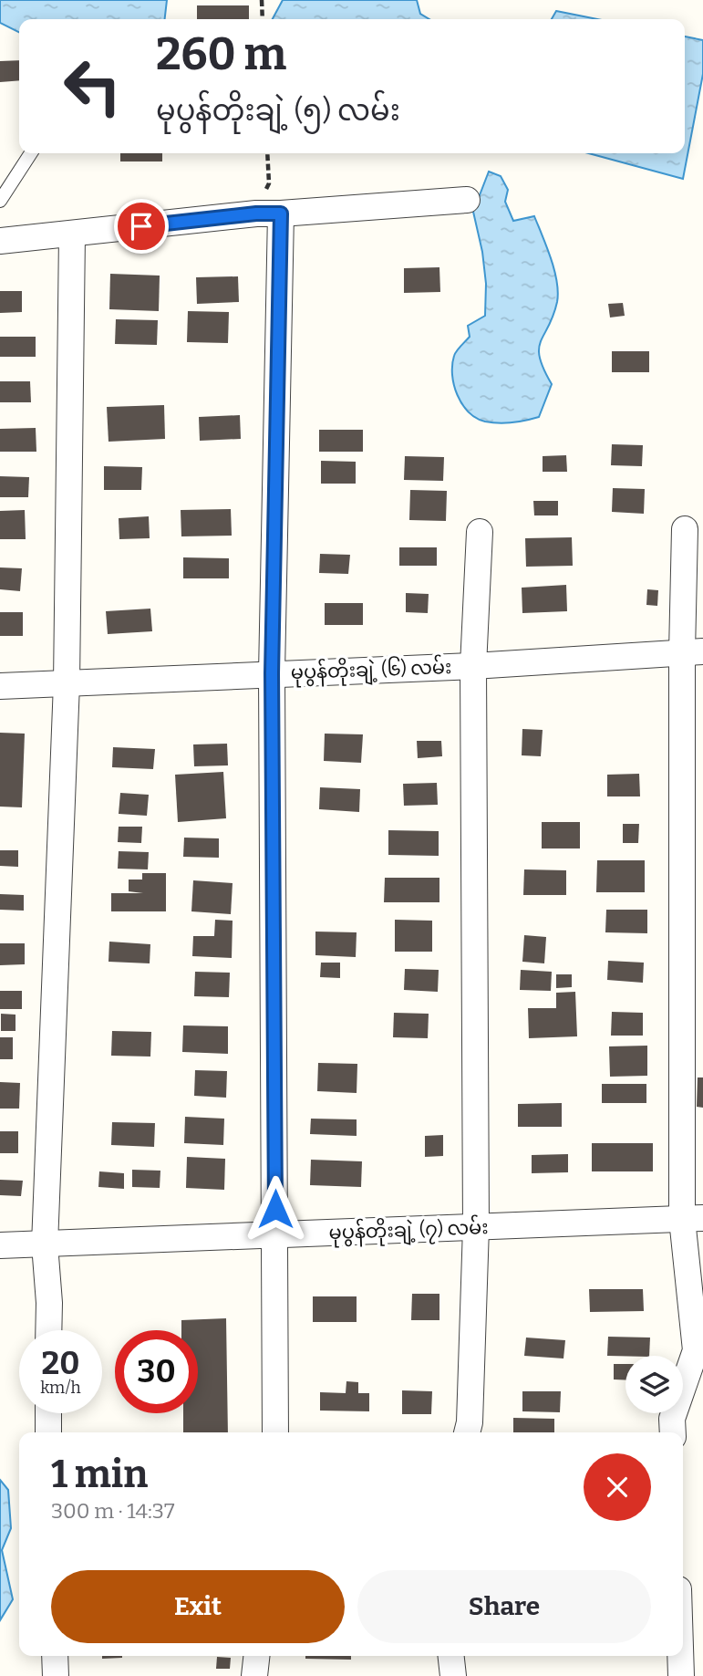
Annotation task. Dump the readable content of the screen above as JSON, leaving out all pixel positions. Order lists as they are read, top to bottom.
{
  "streets": {
    "street": ["မုပွန်တိုးချဲ့ (၆) လမ်း", "မုပွန်တိုးချဲ့ (၇) လမ်း"]
  },
  "page": {
    "turn": ["260 m", "မုပွန်တိုးချဲ့ (၅) လမ်း"],
    "speed": "20 km/h",
    "limit": "30",
    "heading": ["1 min", "300 m · 14:37"],
    "buttons": ["Exit", "Share"]
  }
}
